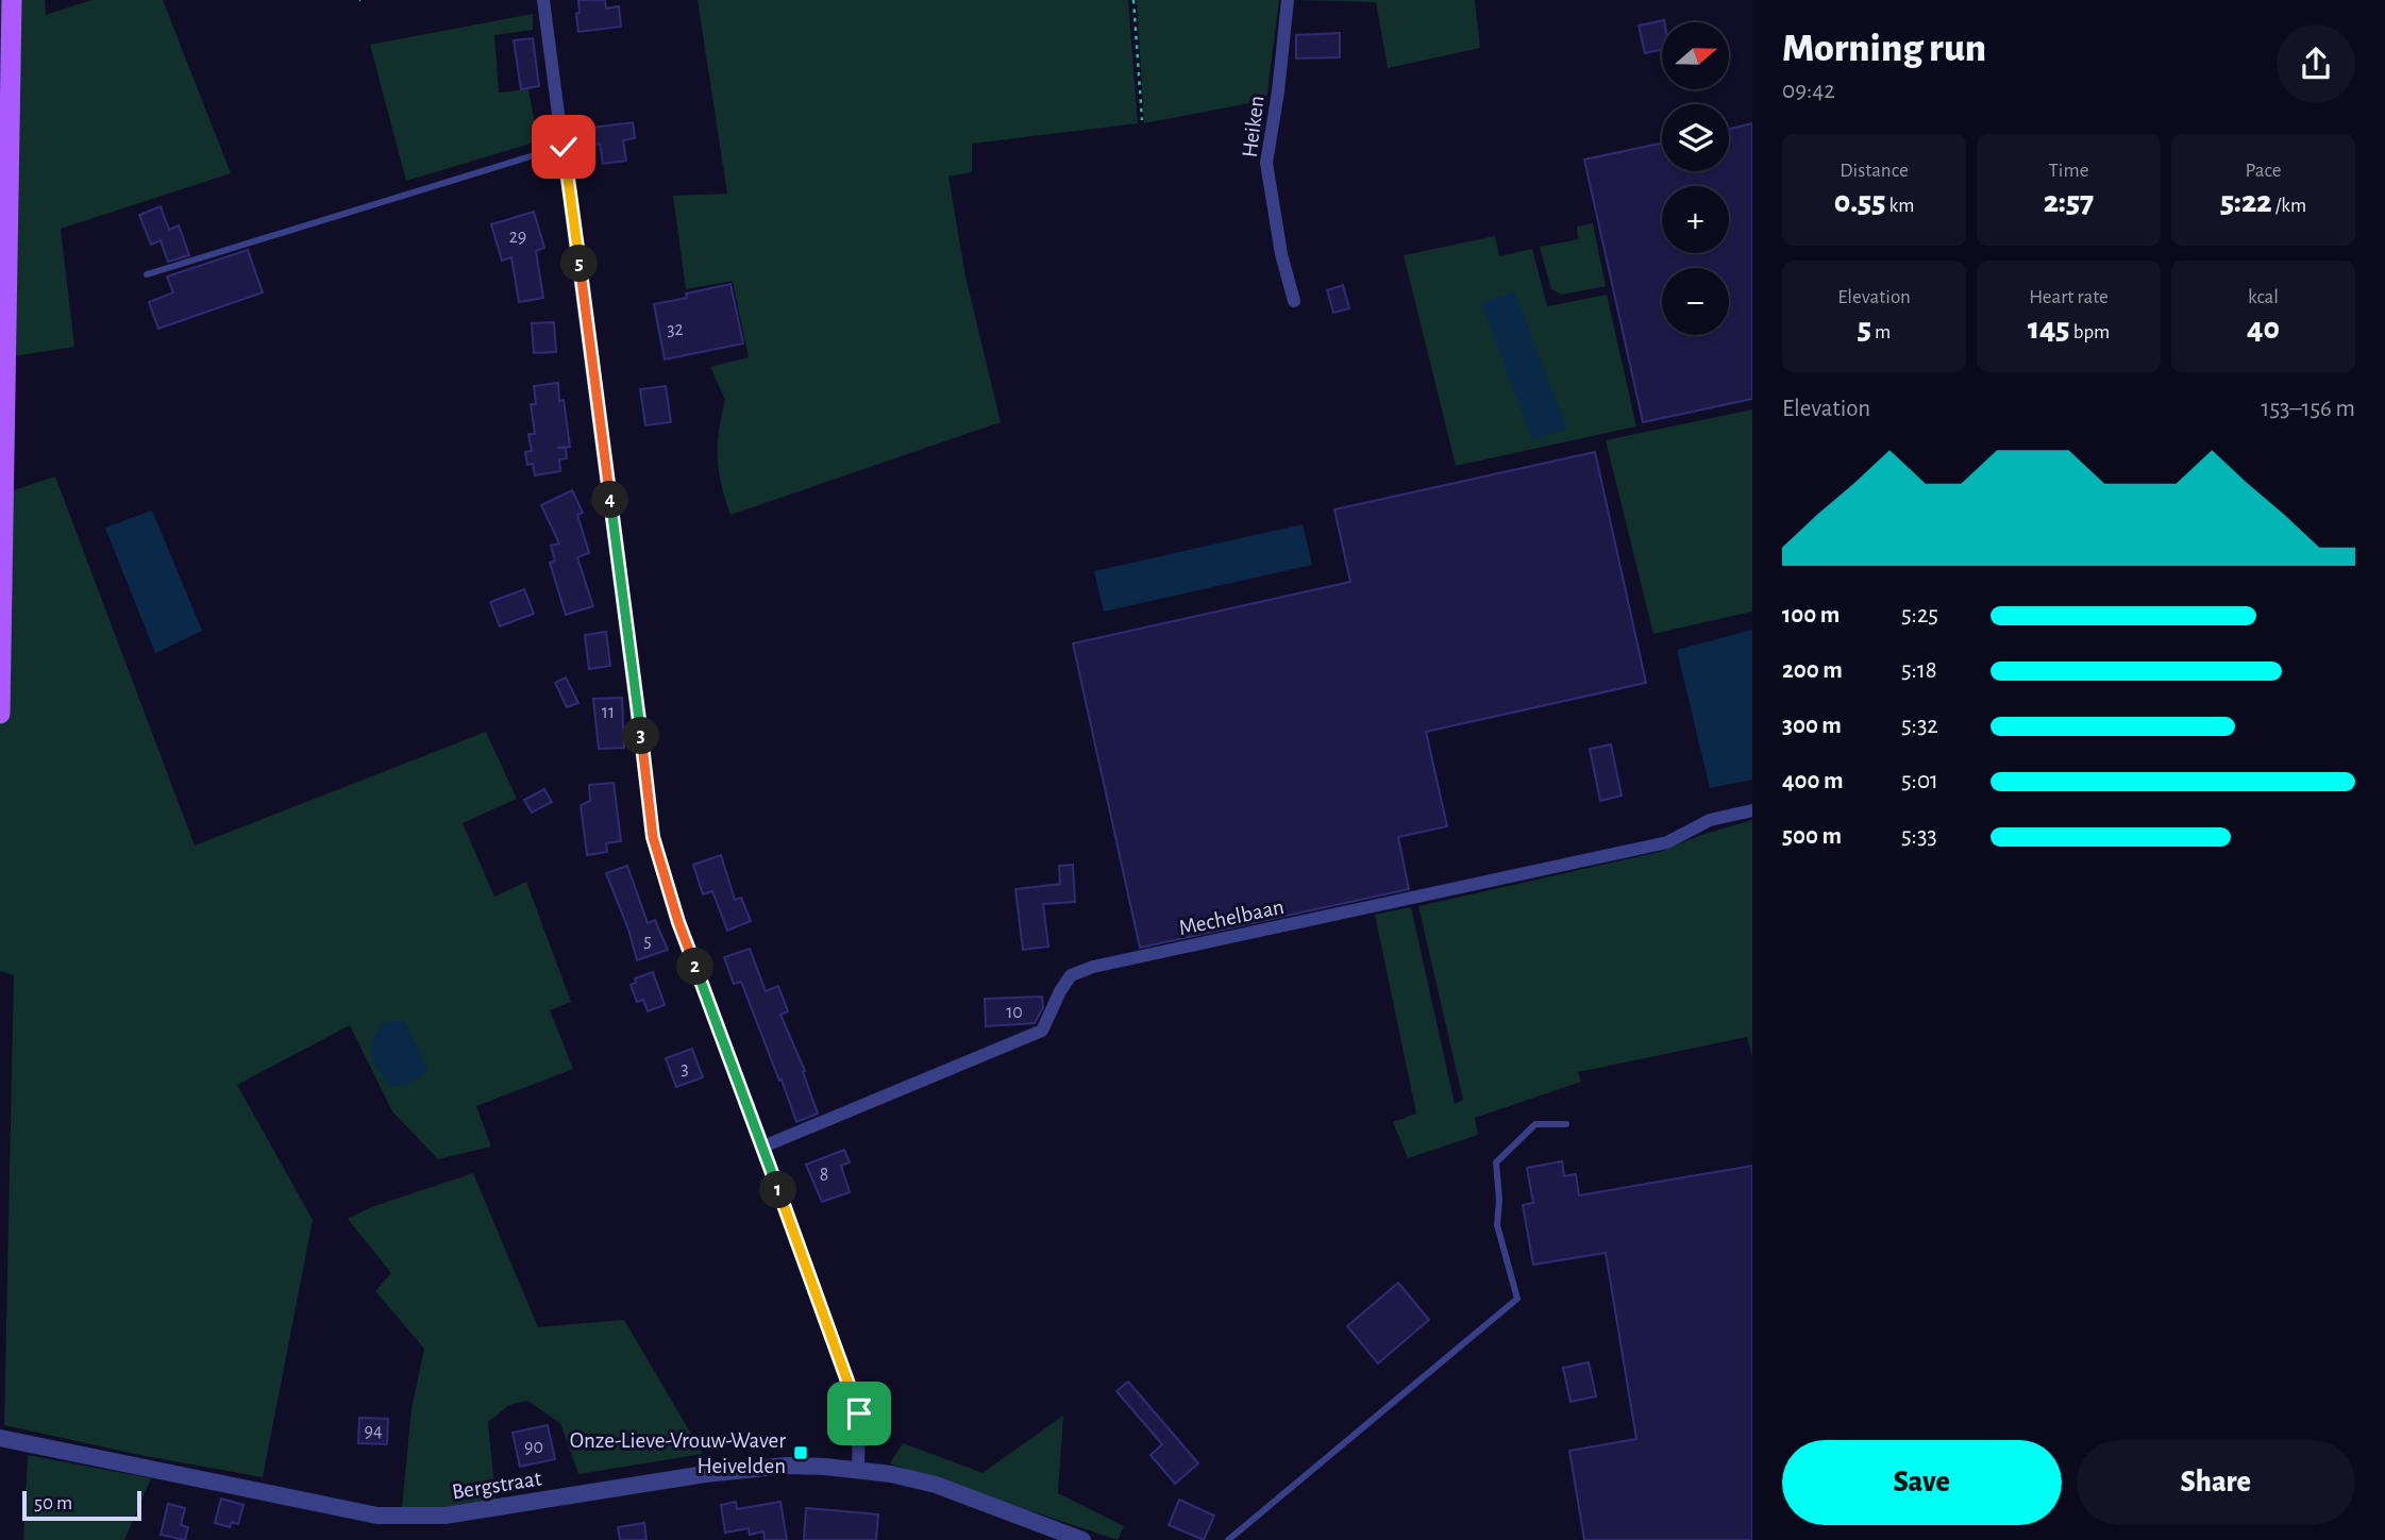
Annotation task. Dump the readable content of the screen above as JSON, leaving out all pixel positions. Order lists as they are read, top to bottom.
{
  "streets": {
    "street": ["Heiken", "Mechelbaan", "Bergstraat"]
  },
  "places": {
    "transit": ["Onze-Lieve-Vrouw-Waver Heivelden"]
  },
  "house_numbers": [
    "29",
    "32",
    "11",
    "5",
    "10",
    "3",
    "8",
    "94",
    "90"
  ],
  "scale_bar": "50 m",
  "north": "right",
  "page": {
    "heading": ["Morning run", "09:42"],
    "map_buttons": ["+", "−"],
    "stats": [
      ["Distance", "0.55 km"],
      ["Time", "2:57"],
      ["Pace", "5:22 /km"],
      ["Elevation", "5 m"],
      ["Heart rate", "145 bpm"],
      ["kcal", "40"]
    ],
    "pins": [
      "5",
      "4",
      "3",
      "2",
      "1"
    ],
    "chart": ["Elevation", "153–156 m"],
    "list": [
      {
        "name": "100 m",
        "note": "5:25"
      },
      {
        "name": "200 m",
        "note": "5:18"
      },
      {
        "name": "300 m",
        "note": "5:32"
      },
      {
        "name": "400 m",
        "note": "5:01"
      },
      {
        "name": "500 m",
        "note": "5:33"
      }
    ],
    "buttons": ["Save", "Share"],
    "scale": "50 m"
  }
}
